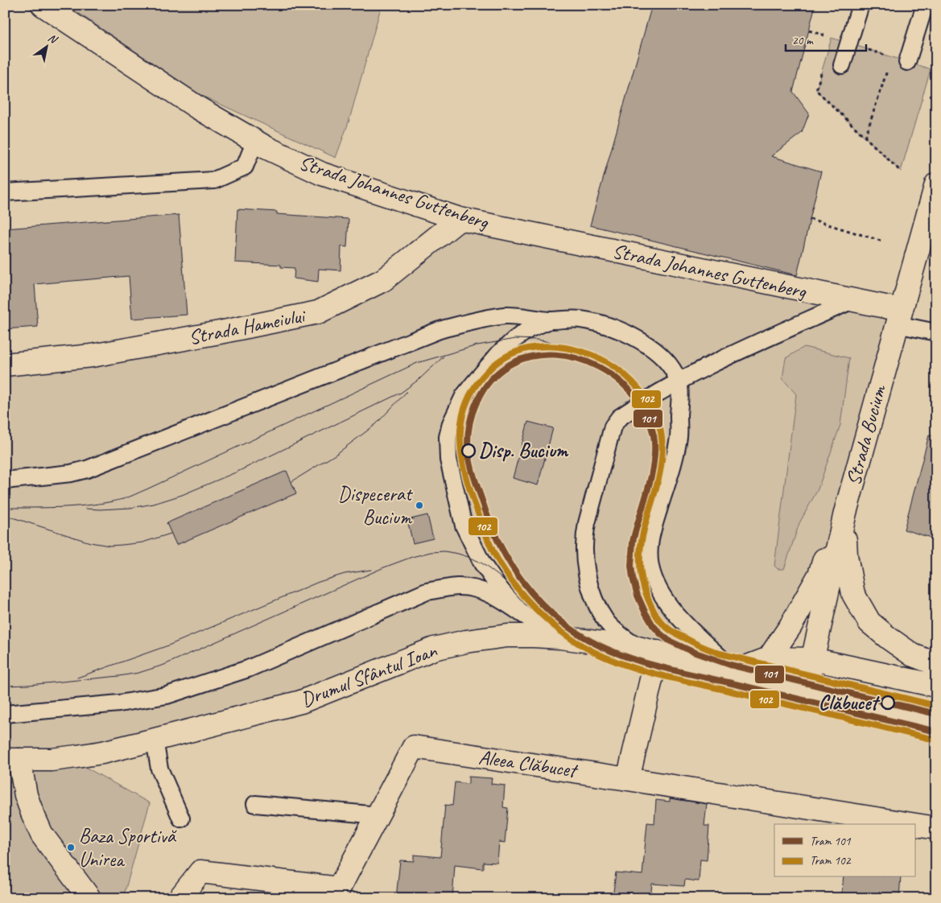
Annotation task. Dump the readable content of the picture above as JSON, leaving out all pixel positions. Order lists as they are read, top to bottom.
{
  "streets": {
    "street": [
      "Strada Johannes Guttenberg",
      "Strada Hameiului",
      "Strada Bucium",
      "Drumul Sfântul Ioan",
      "Aleea Clăbucet"
    ]
  },
  "crossings": [
    ["Strada Johannes Guttenberg", "Strada Hameiului"],
    ["Strada Johannes Guttenberg", "Strada Bucium"],
    ["Strada Bucium", "Drumul Sfântul Ioan"]
  ],
  "places": [
    "Disp. Bucium",
    "Dispecerat Bucium",
    "Clăbucet",
    "Baza Sportivă Unirea"
  ],
  "lines": ["tram line 102", "tram line 101"],
  "legend": ["Tram 101", "Tram 102"],
  "scale_bar": "20 m",
  "north": "top right"
}
